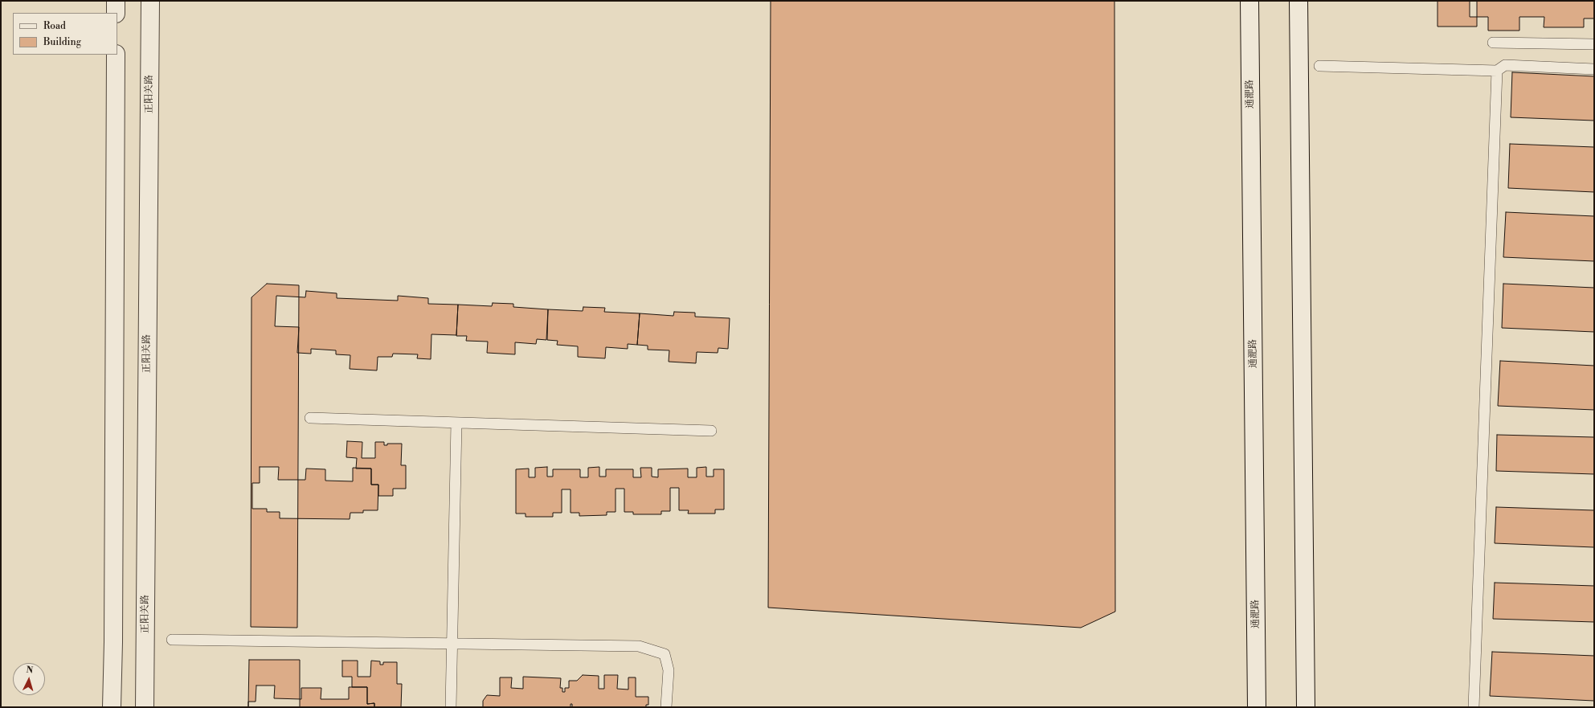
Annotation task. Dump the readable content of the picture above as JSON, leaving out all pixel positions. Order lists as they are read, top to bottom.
{
  "streets": {
    "main road": ["正阳关路", "通淝路"]
  },
  "legend": ["Road", "Building"],
  "north": "top"
}
